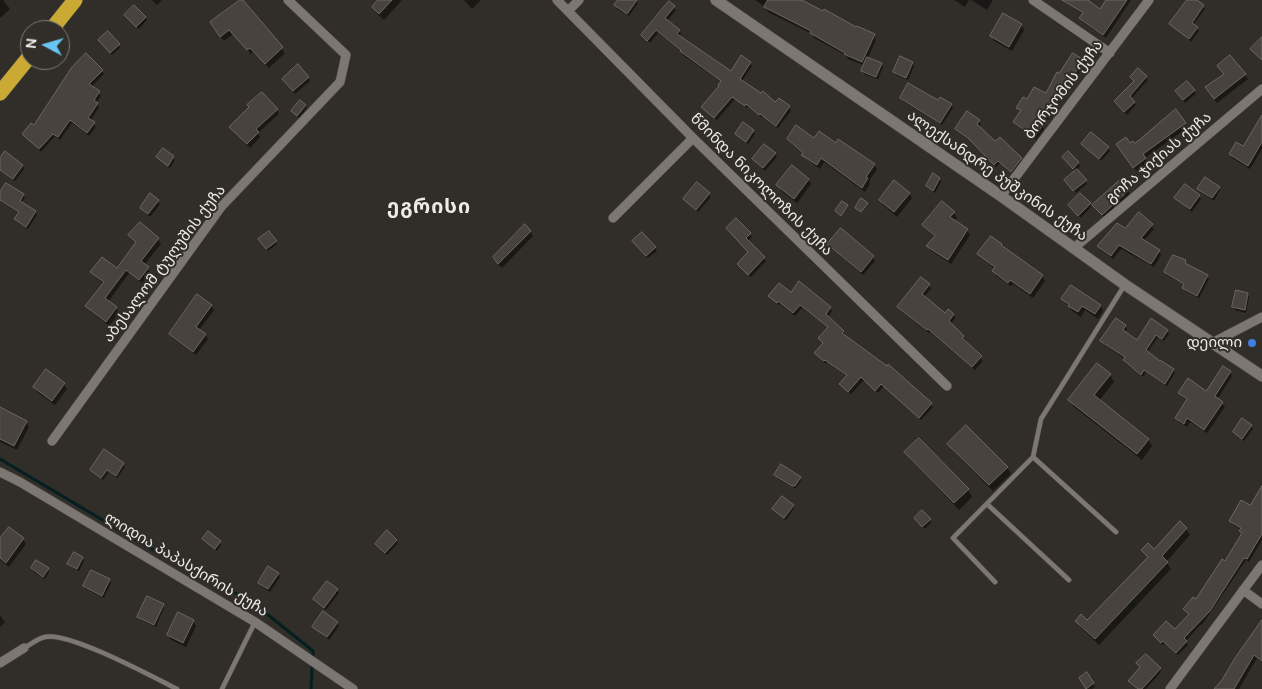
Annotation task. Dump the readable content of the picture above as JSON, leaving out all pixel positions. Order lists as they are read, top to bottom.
{
  "streets": {
    "street": [
      "ბორჯომის ქუჩა",
      "გოჩა ჯიქიას ქუჩა",
      "ალექსანდრე პუშკინის ქუჩა",
      "წმინდა ნიკოლოზის ქუჩა",
      "აბესალომ ტუღუშის ქუჩა",
      "ლიდია პაპასქირის ქუჩა"
    ]
  },
  "crossings": [
    ["ბორჯომის ქუჩა", "ალექსანდრე პუშკინის ქუჩა"],
    ["გოჩა ჯიქიას ქუჩა", "ალექსანდრე პუშკინის ქუჩა"]
  ],
  "districts": ["ეგრისი"],
  "places": ["დეილი"],
  "north": "left"
}
